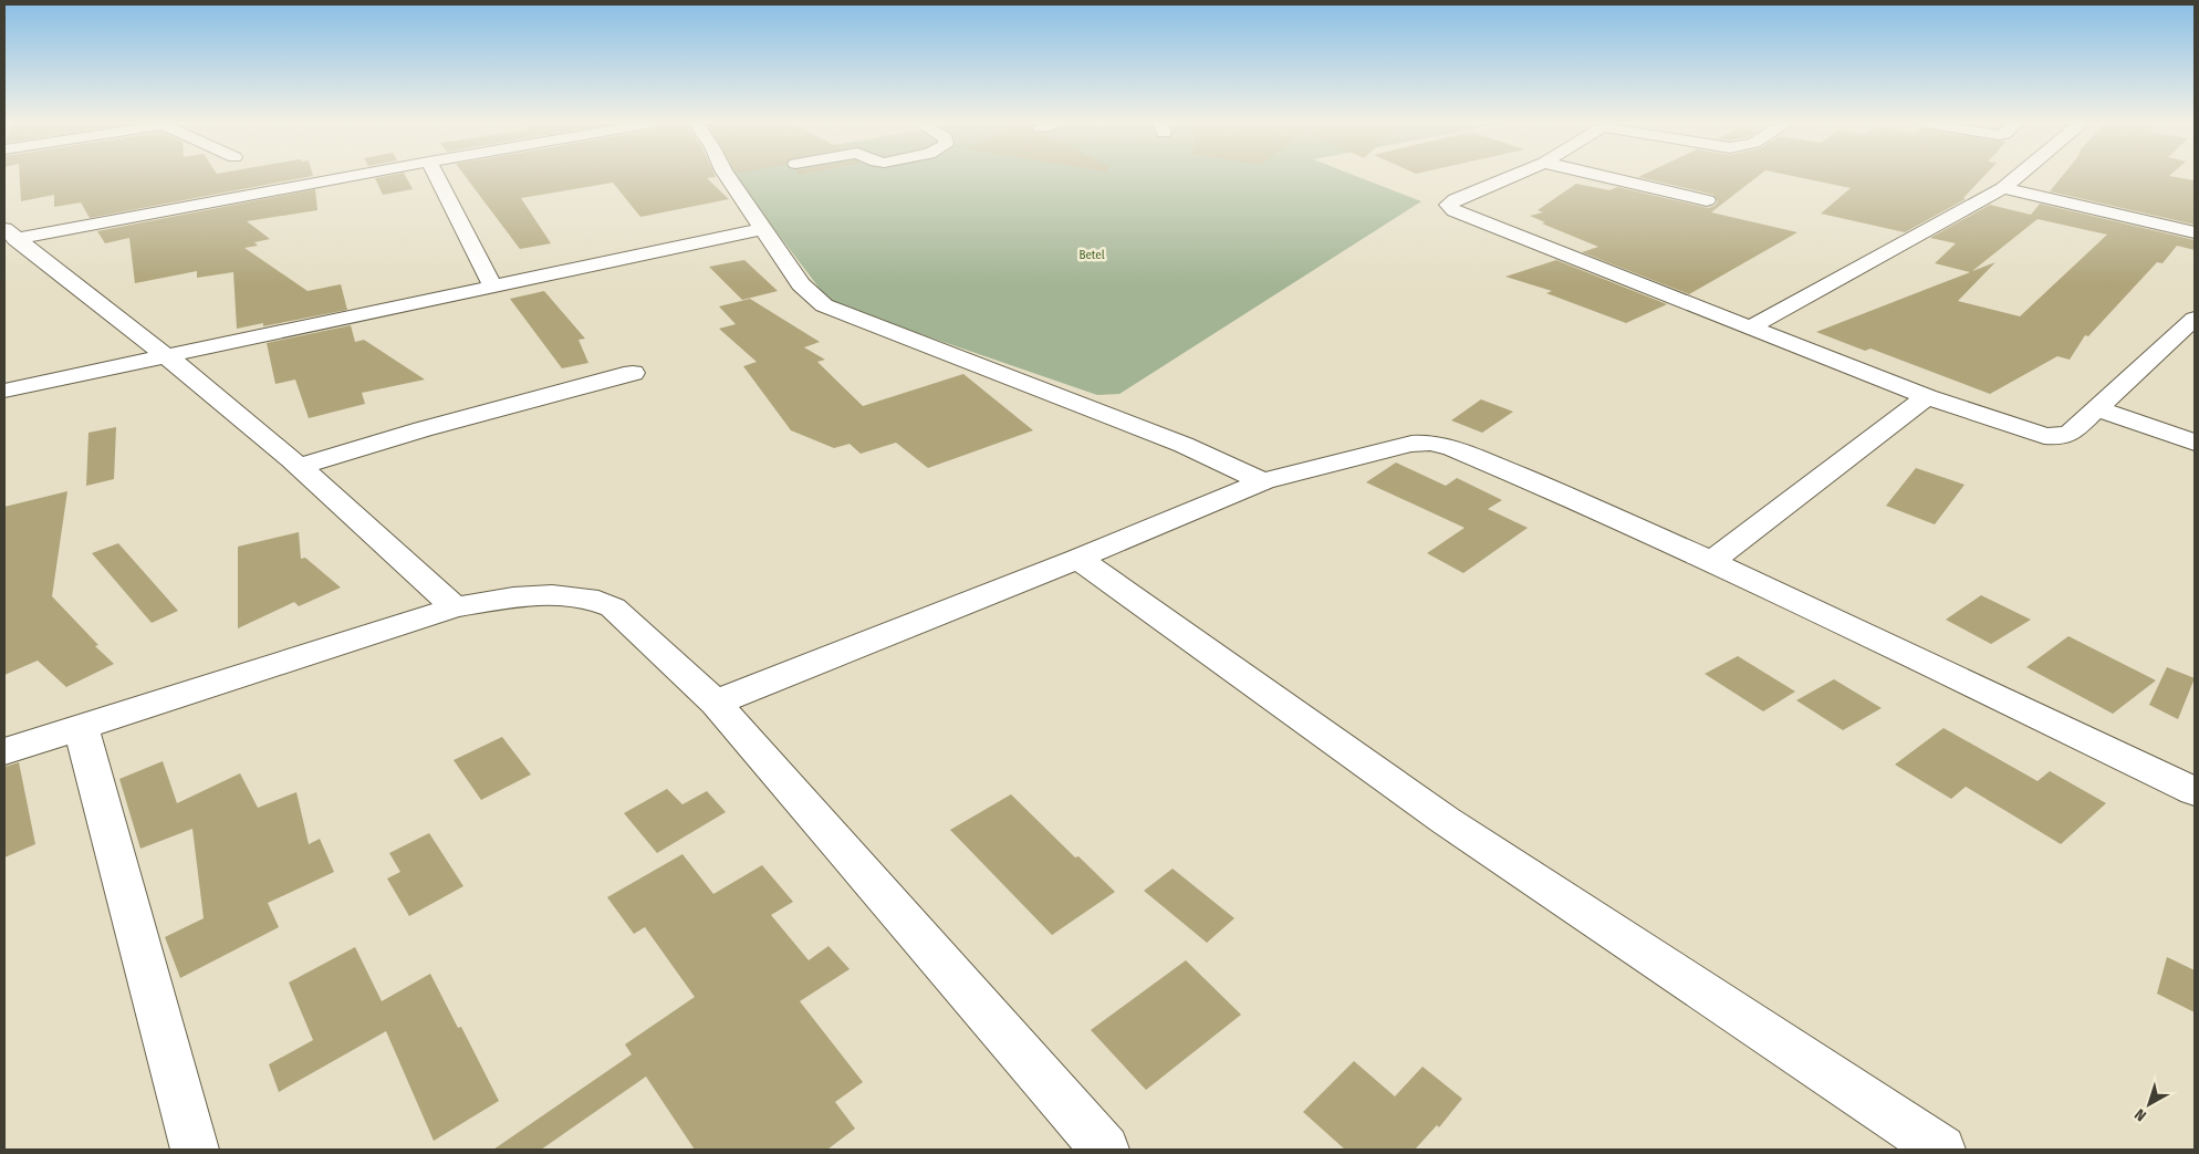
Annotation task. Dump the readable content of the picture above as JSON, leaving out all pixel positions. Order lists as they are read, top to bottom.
{
  "parks": ["Betel"],
  "north": "bottom left"
}
